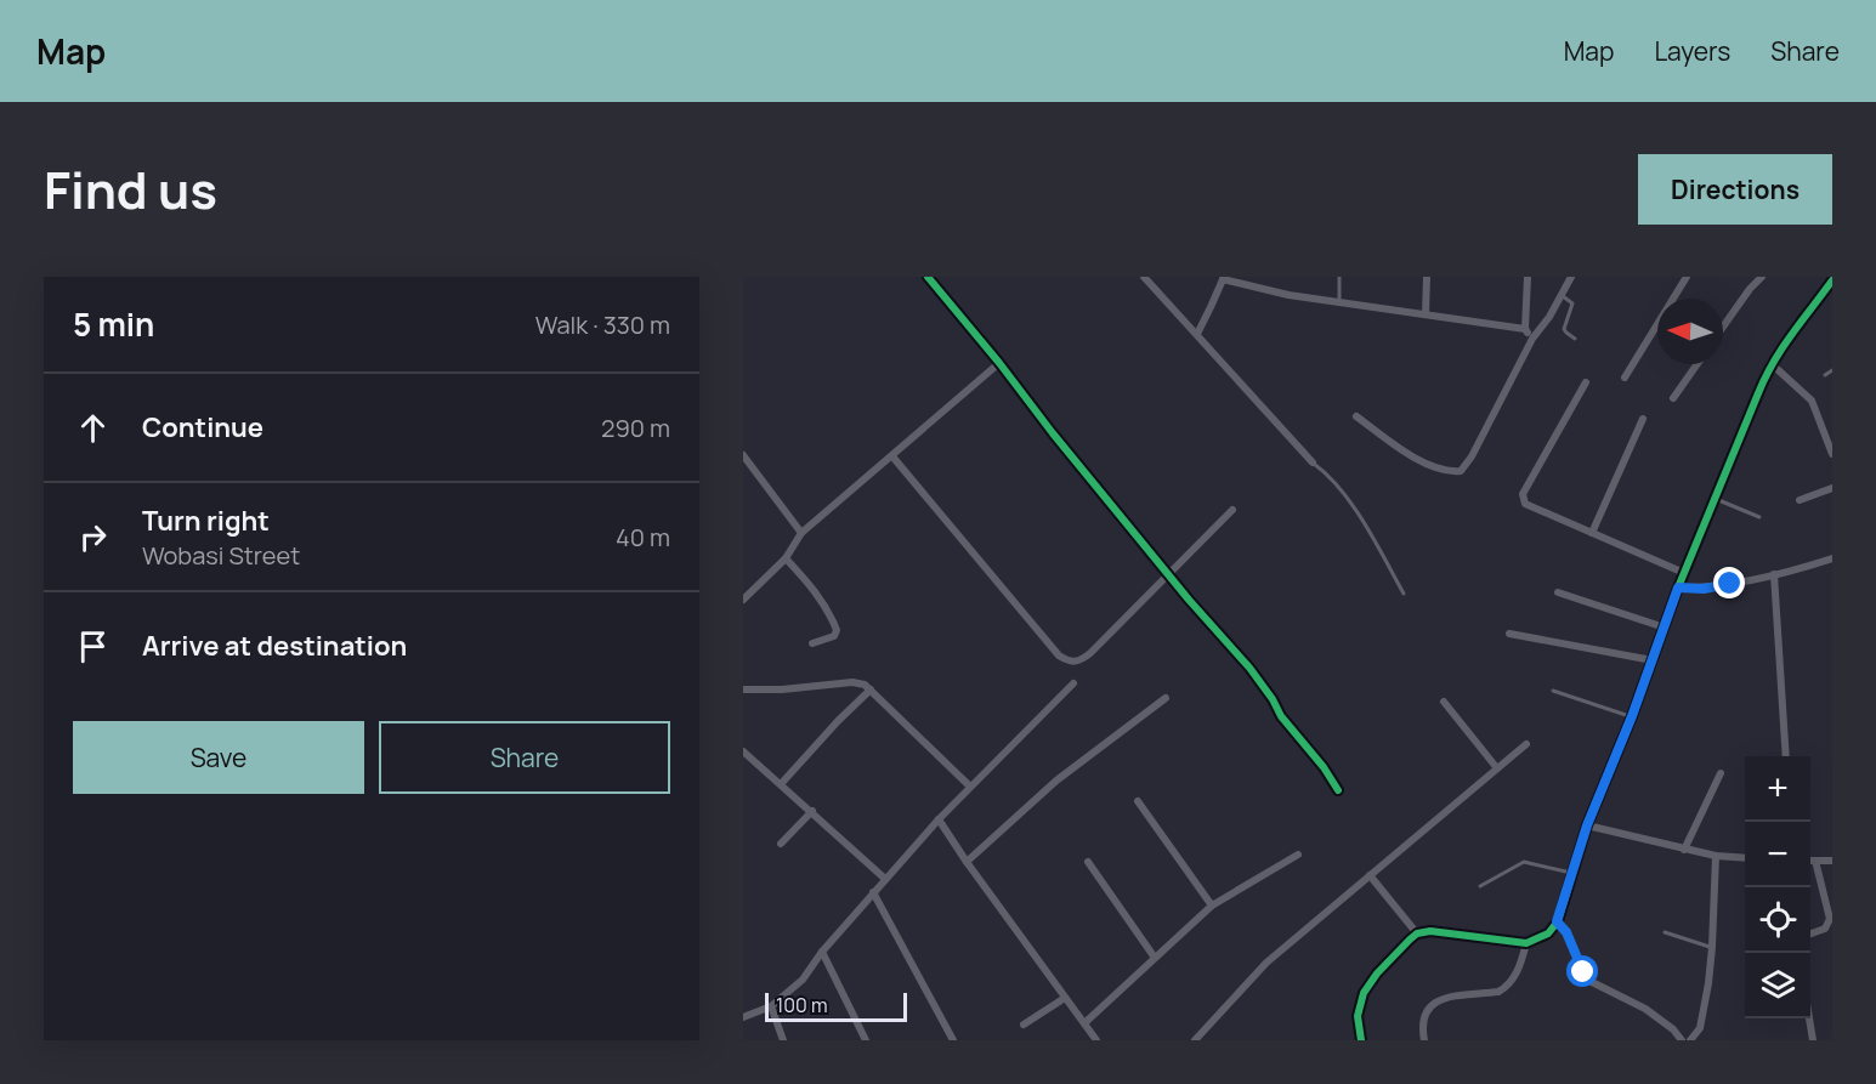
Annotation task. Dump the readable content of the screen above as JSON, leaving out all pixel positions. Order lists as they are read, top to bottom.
{
  "scale_bar": "100 m",
  "north": "left",
  "page": {
    "header": "Map",
    "nav": ["Map", "Layers", "Share"],
    "title": "Find us",
    "buttons": [
      "Directions",
      ["Save", "Share"]
    ],
    "heading": ["5 min", "Walk · 330 m"],
    "list": [
      ["Continue", "290 m"],
      ["Turn right", "Wobasi Street", "40 m"],
      "Arrive at destination"
    ],
    "map_buttons": ["+", "−"],
    "scale": "100 m"
  }
}
